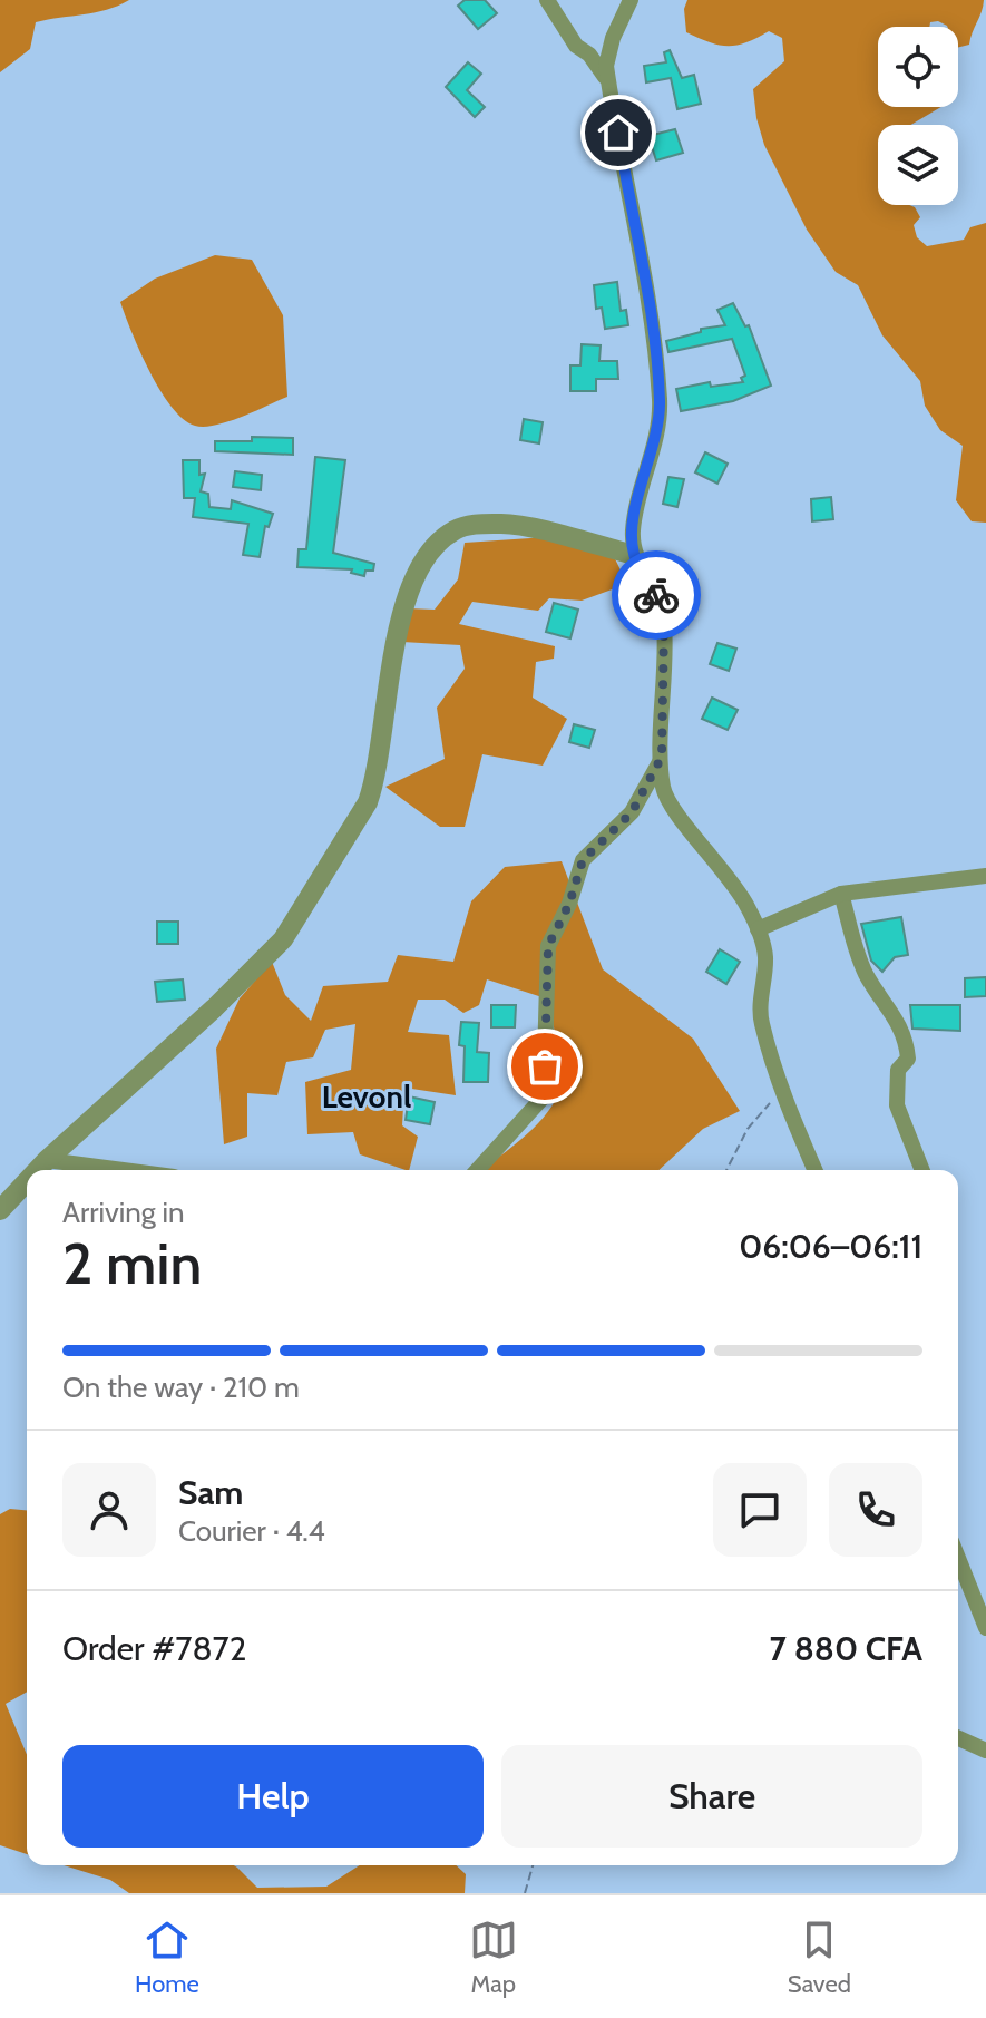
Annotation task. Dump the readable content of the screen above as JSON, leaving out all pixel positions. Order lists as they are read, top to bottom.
{
  "districts": ["Levonl"],
  "page": {
    "heading": ["2 min", "Arriving in", "06:06–06:11"],
    "panel": [
      "Sam",
      "Courier · 4.4",
      "Order #7872",
      "7 880 CFA"
    ],
    "bar": "On the way · 210 m",
    "buttons": ["Help", "Share"],
    "tabs": ["Home", "Map", "Saved"]
  }
}
